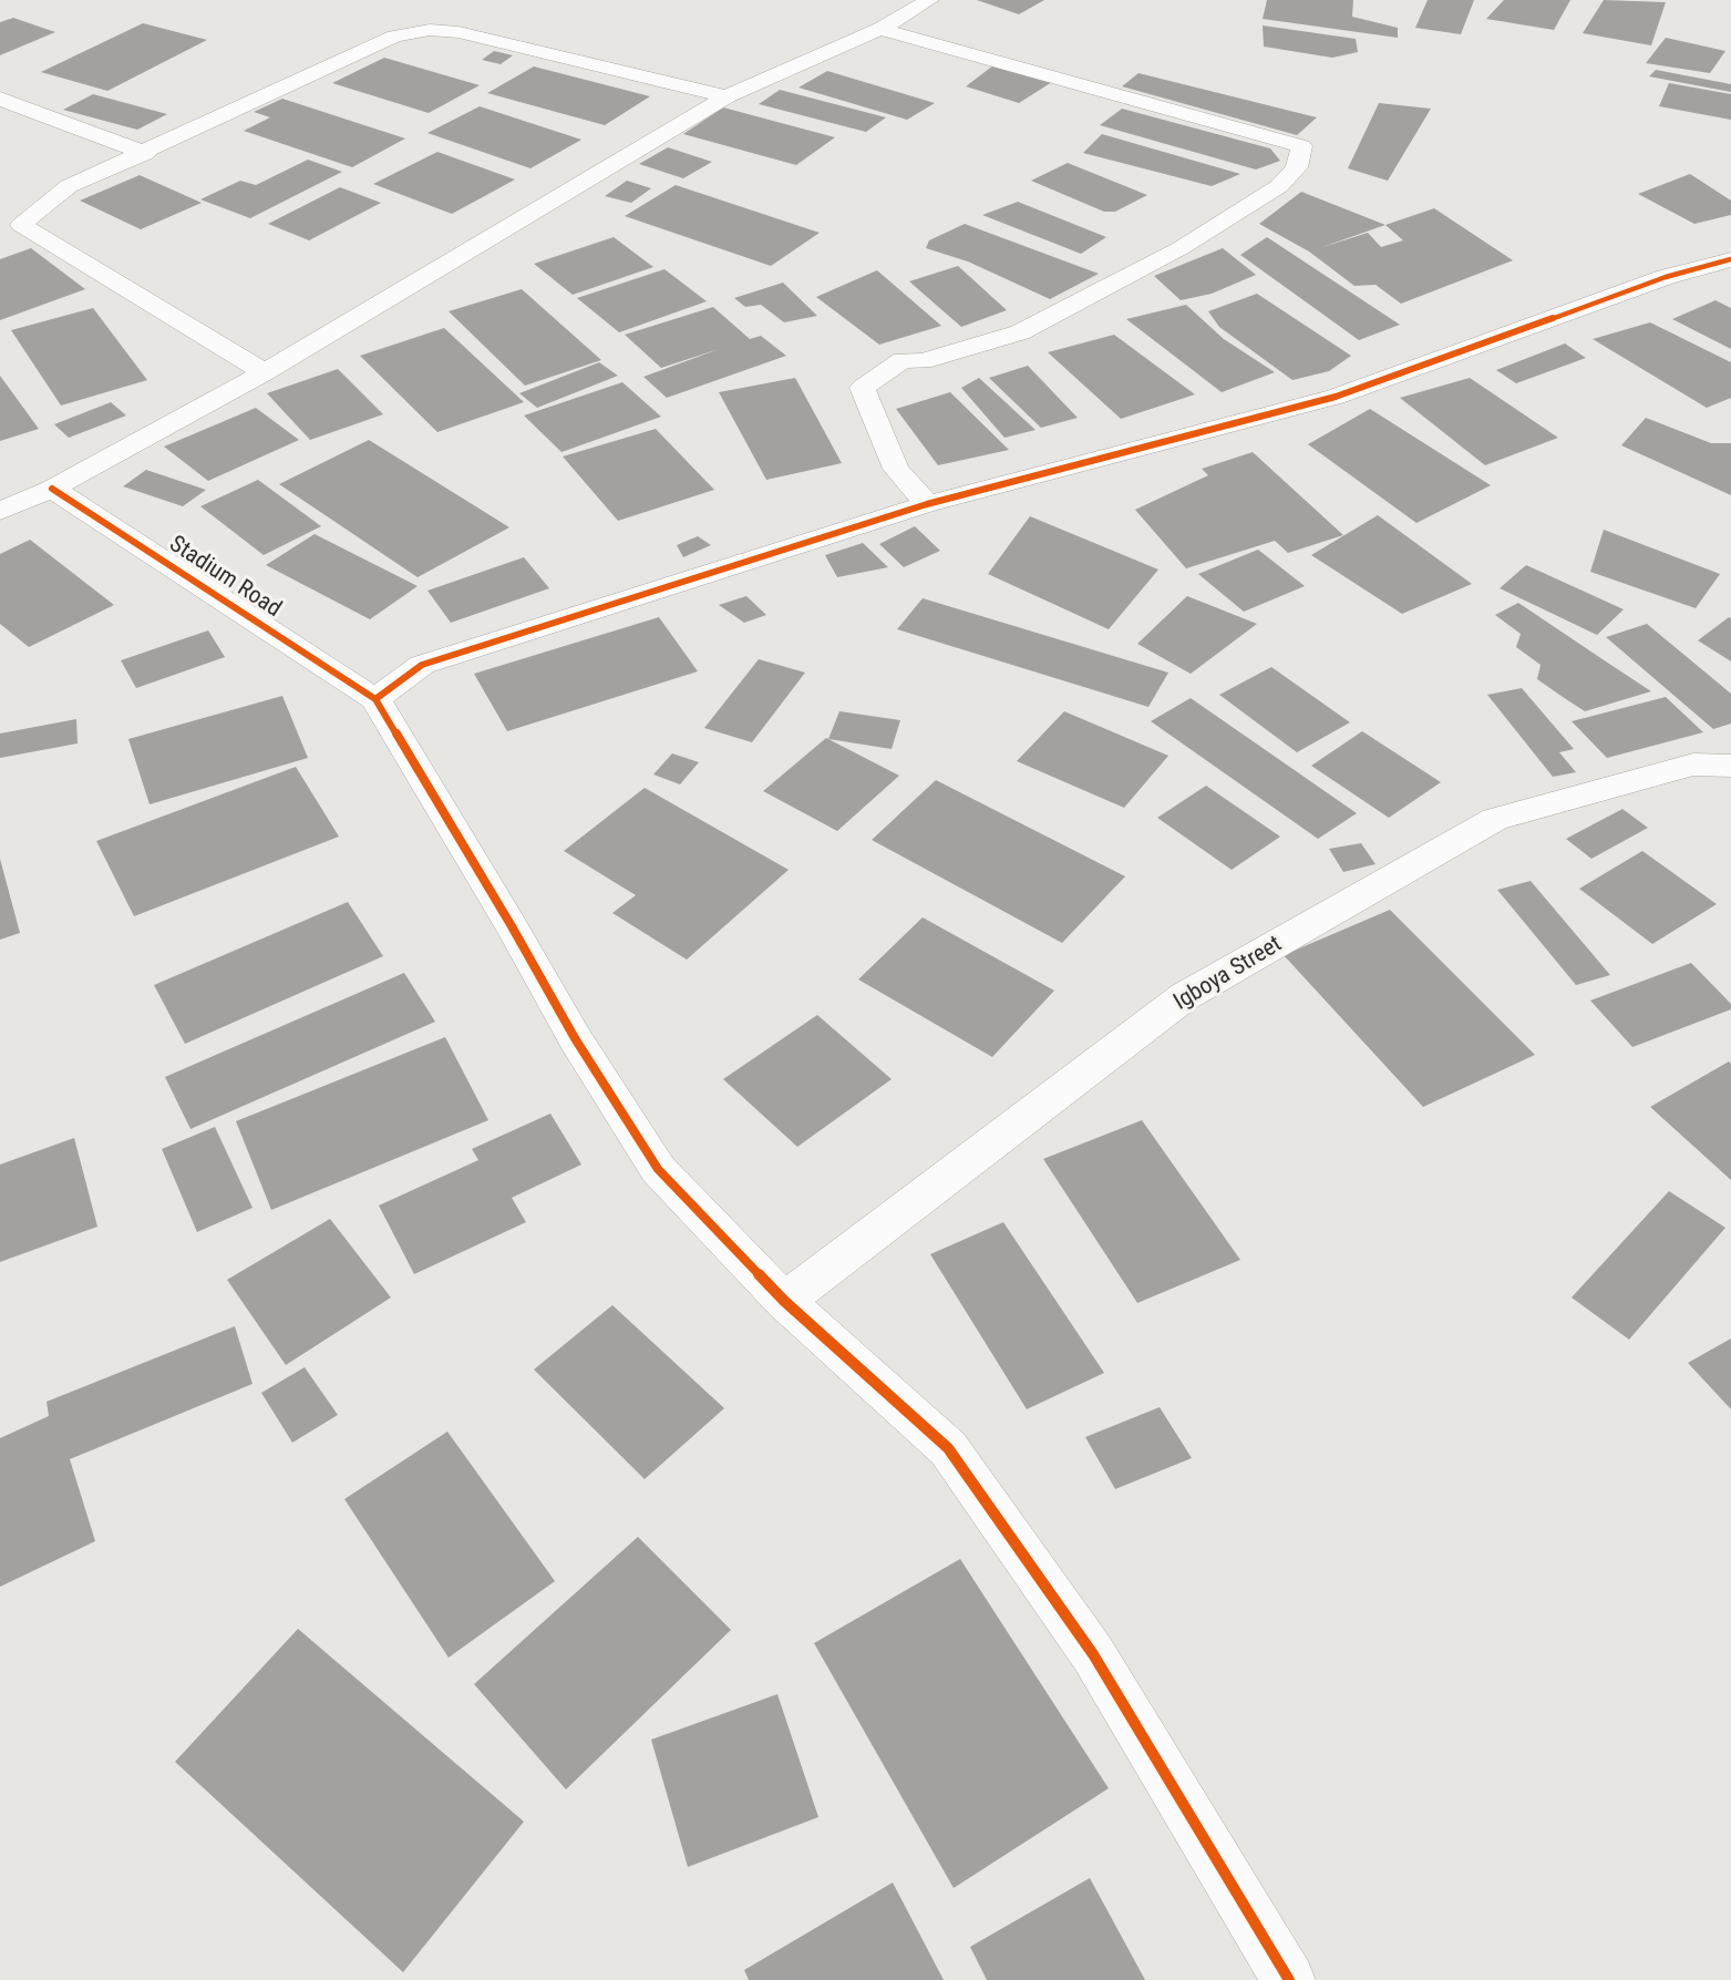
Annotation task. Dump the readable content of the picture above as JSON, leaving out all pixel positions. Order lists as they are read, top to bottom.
{
  "streets": {
    "street": ["Stadium Road", "Igboya Street"]
  }
}
